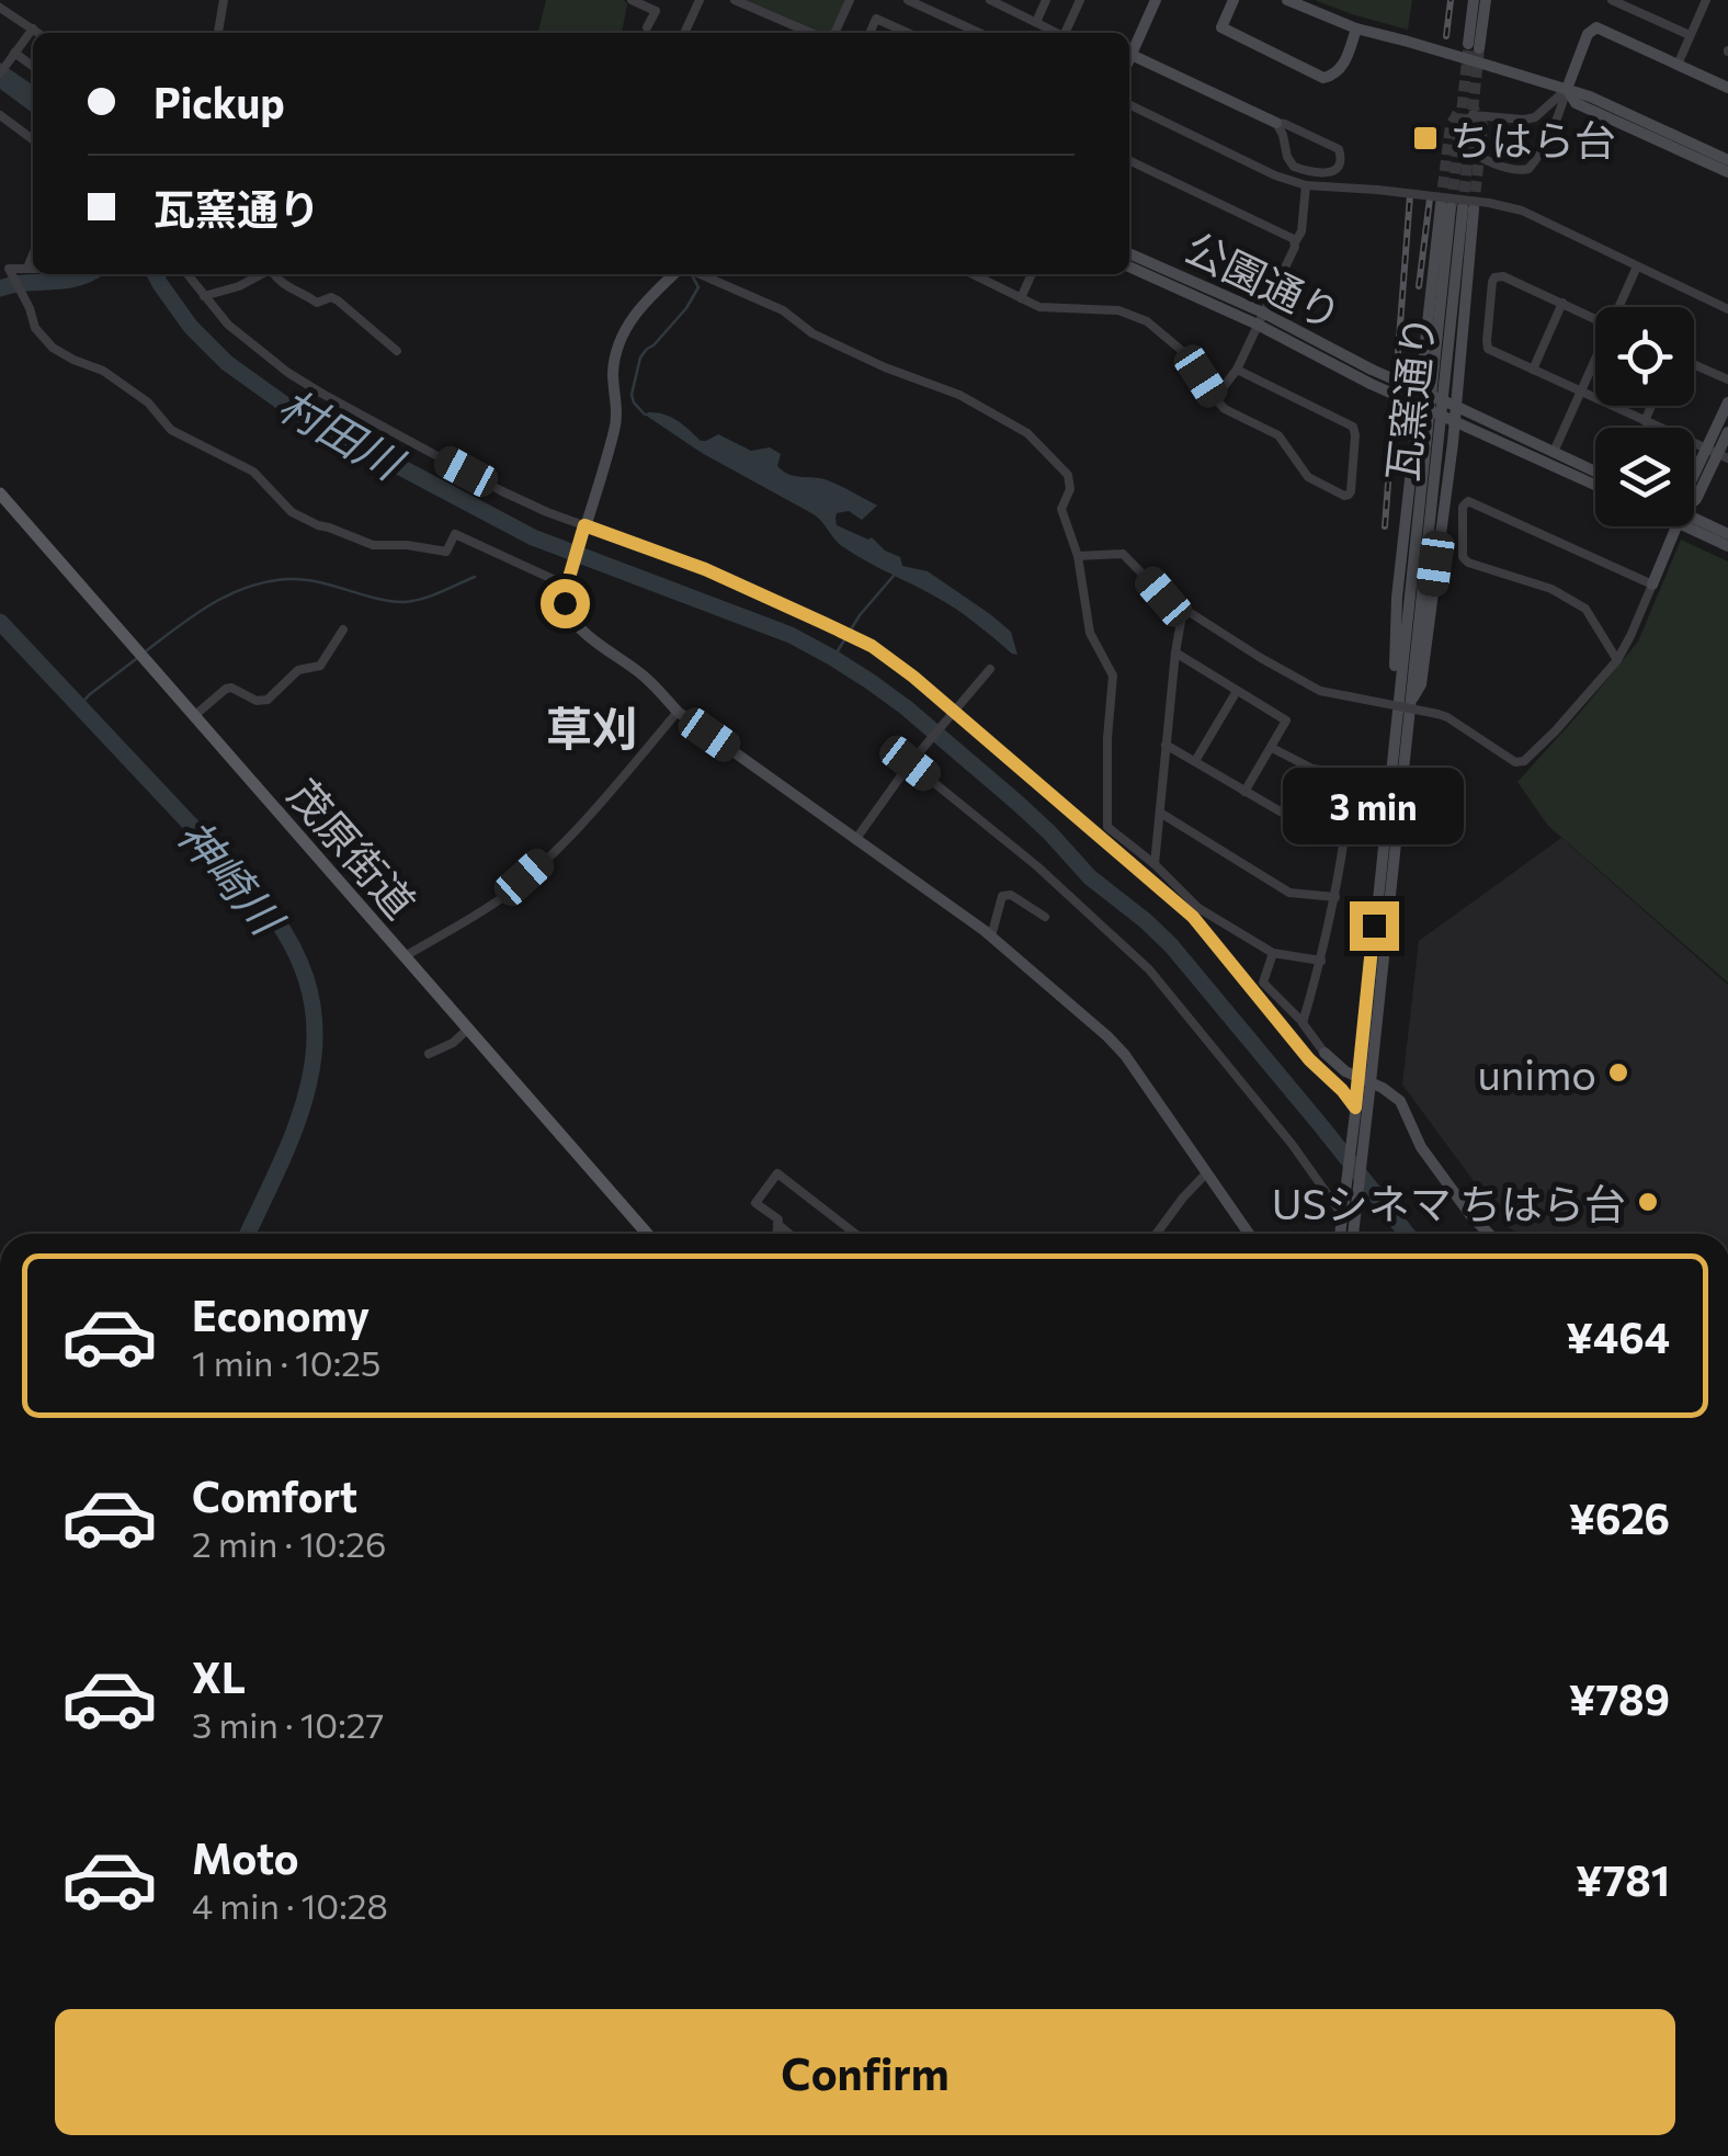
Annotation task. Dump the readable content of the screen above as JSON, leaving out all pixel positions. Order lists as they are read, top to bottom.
{
  "streets": {
    "main road": ["茂原街道"],
    "street": ["公園通り", "瓦窯通り"]
  },
  "districts": ["草刈"],
  "water": ["村田川", "神崎川"],
  "places": {
    "transit": ["ちはら台"],
    "other": ["unimo", "USシネマ ちはら台"]
  },
  "page": {
    "banner": ["Pickup", "瓦窯通り"],
    "bubble": "3 min",
    "list": [
      {
        "name": "Economy",
        "note": "1 min · 10:25",
        "value": "¥464"
      },
      {
        "name": "Comfort",
        "note": "2 min · 10:26",
        "value": "¥626"
      },
      {
        "name": "XL",
        "note": "3 min · 10:27",
        "value": "¥789"
      },
      {
        "name": "Moto",
        "note": "4 min · 10:28",
        "value": "¥781"
      }
    ],
    "buttons": "Confirm"
  }
}
